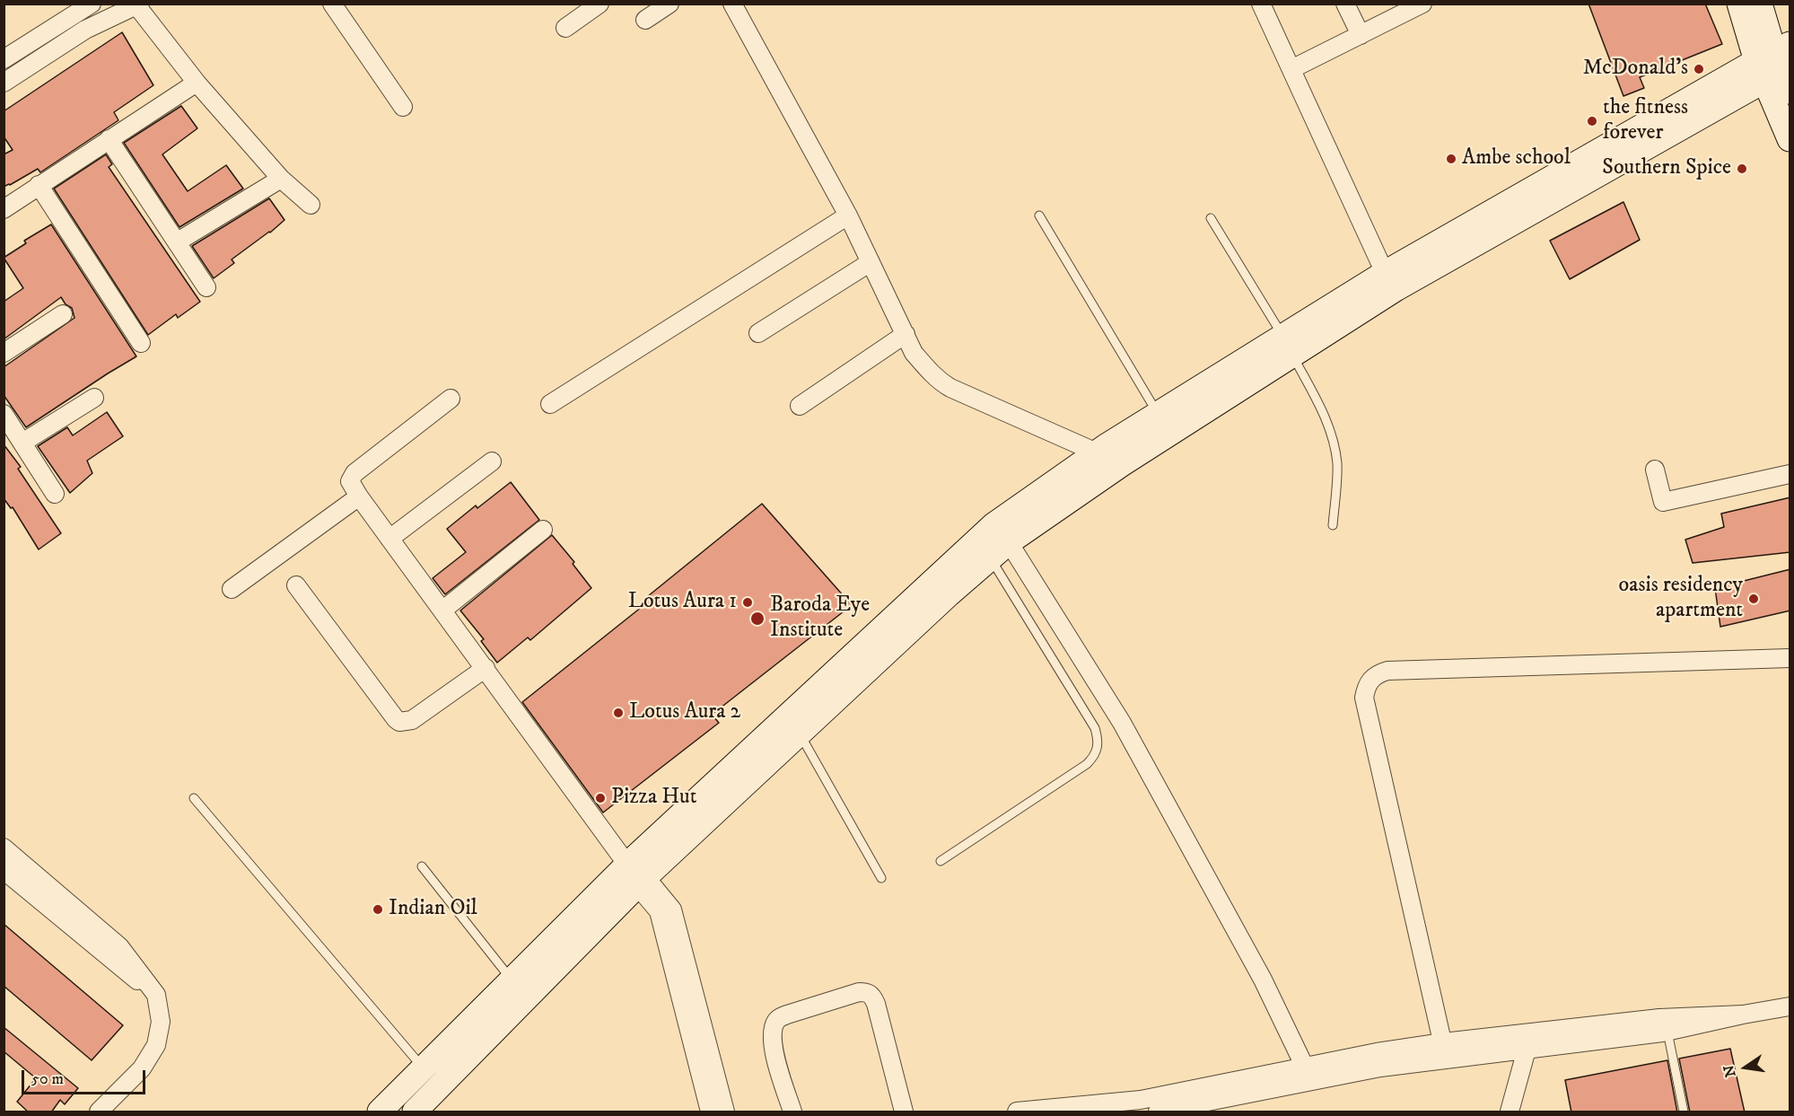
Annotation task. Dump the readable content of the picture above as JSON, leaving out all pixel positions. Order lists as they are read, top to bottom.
{
  "places": [
    "McDonald's",
    "the fitness forever",
    "Ambe school",
    "Southern Spice",
    "oasis residency apartment",
    "Lotus Aura 1",
    "Baroda Eye Institute",
    "Lotus Aura 2",
    "Pizza Hut",
    "Indian Oil"
  ],
  "scale_bar": "50 m",
  "north": "left"
}
